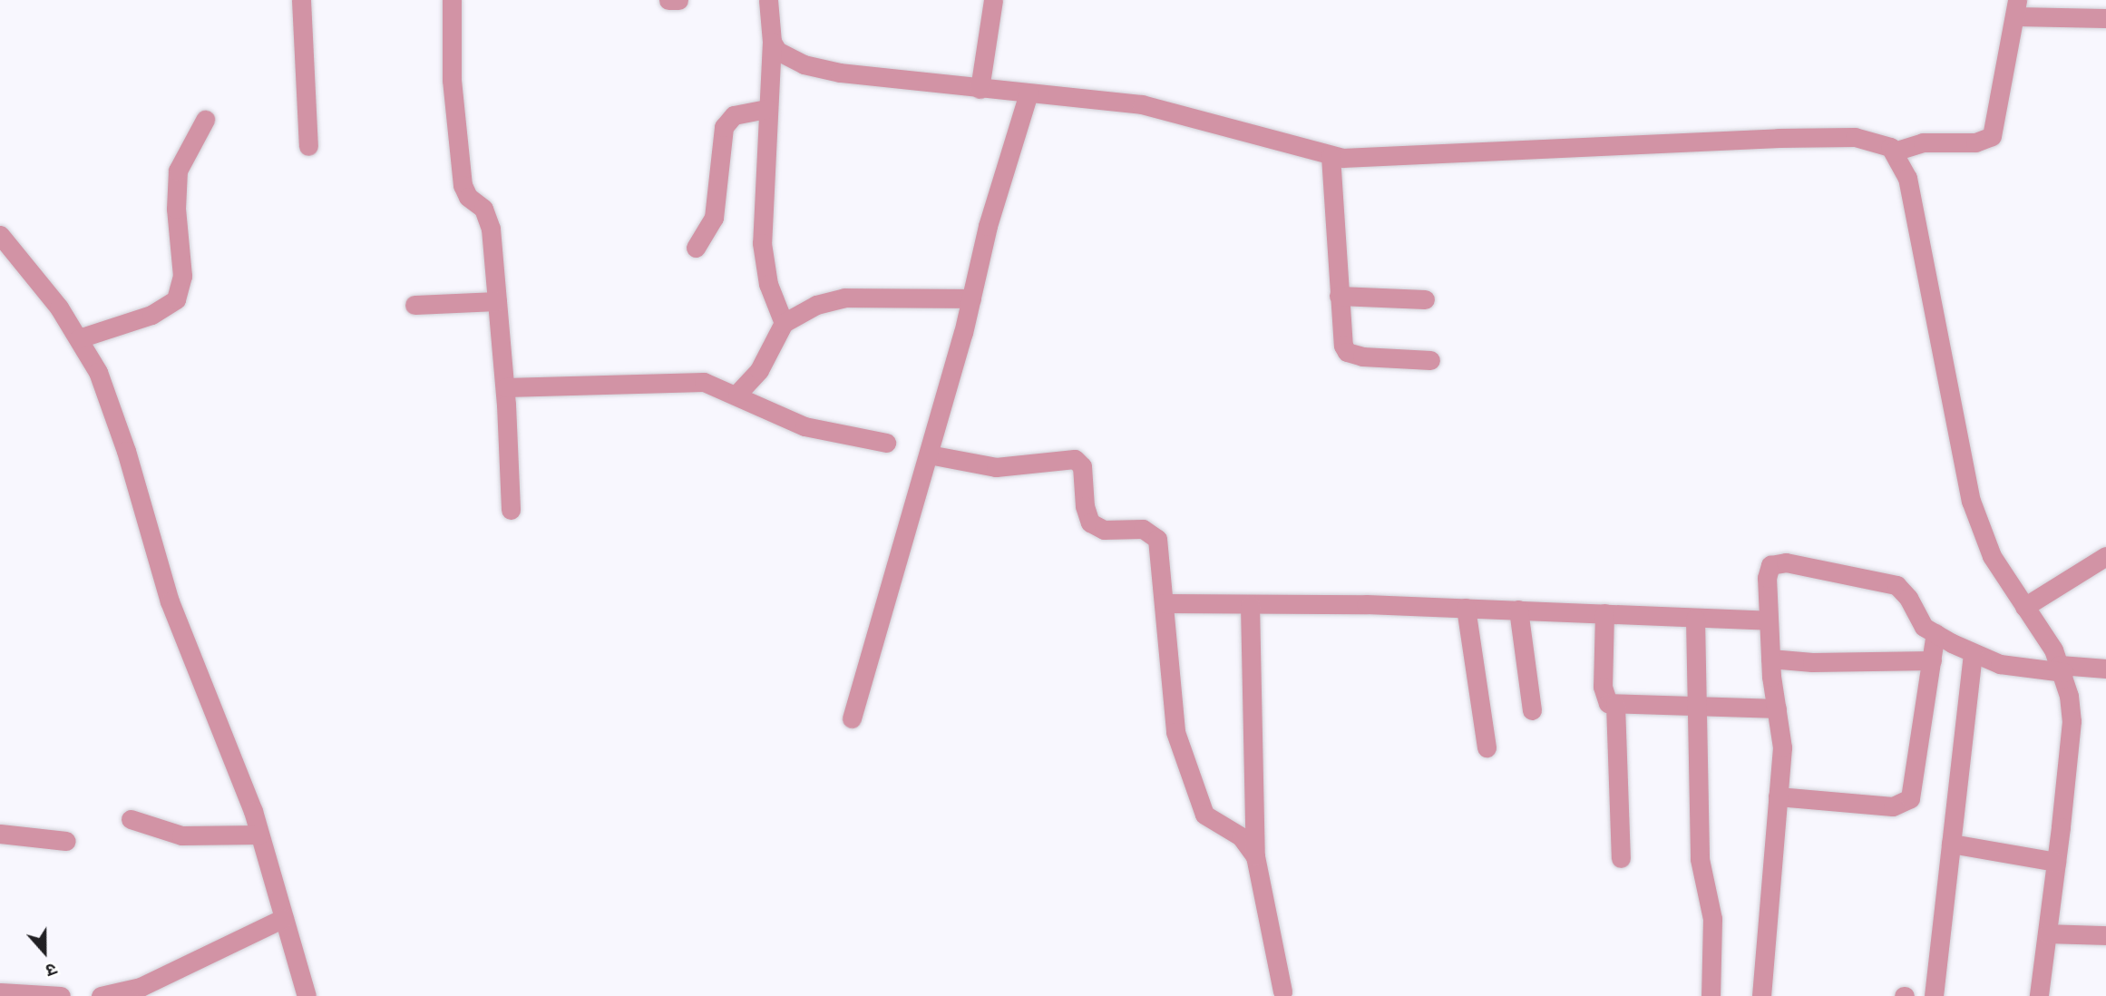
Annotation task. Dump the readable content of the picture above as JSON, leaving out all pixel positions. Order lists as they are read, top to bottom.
{
  "north": "bottom"
}
